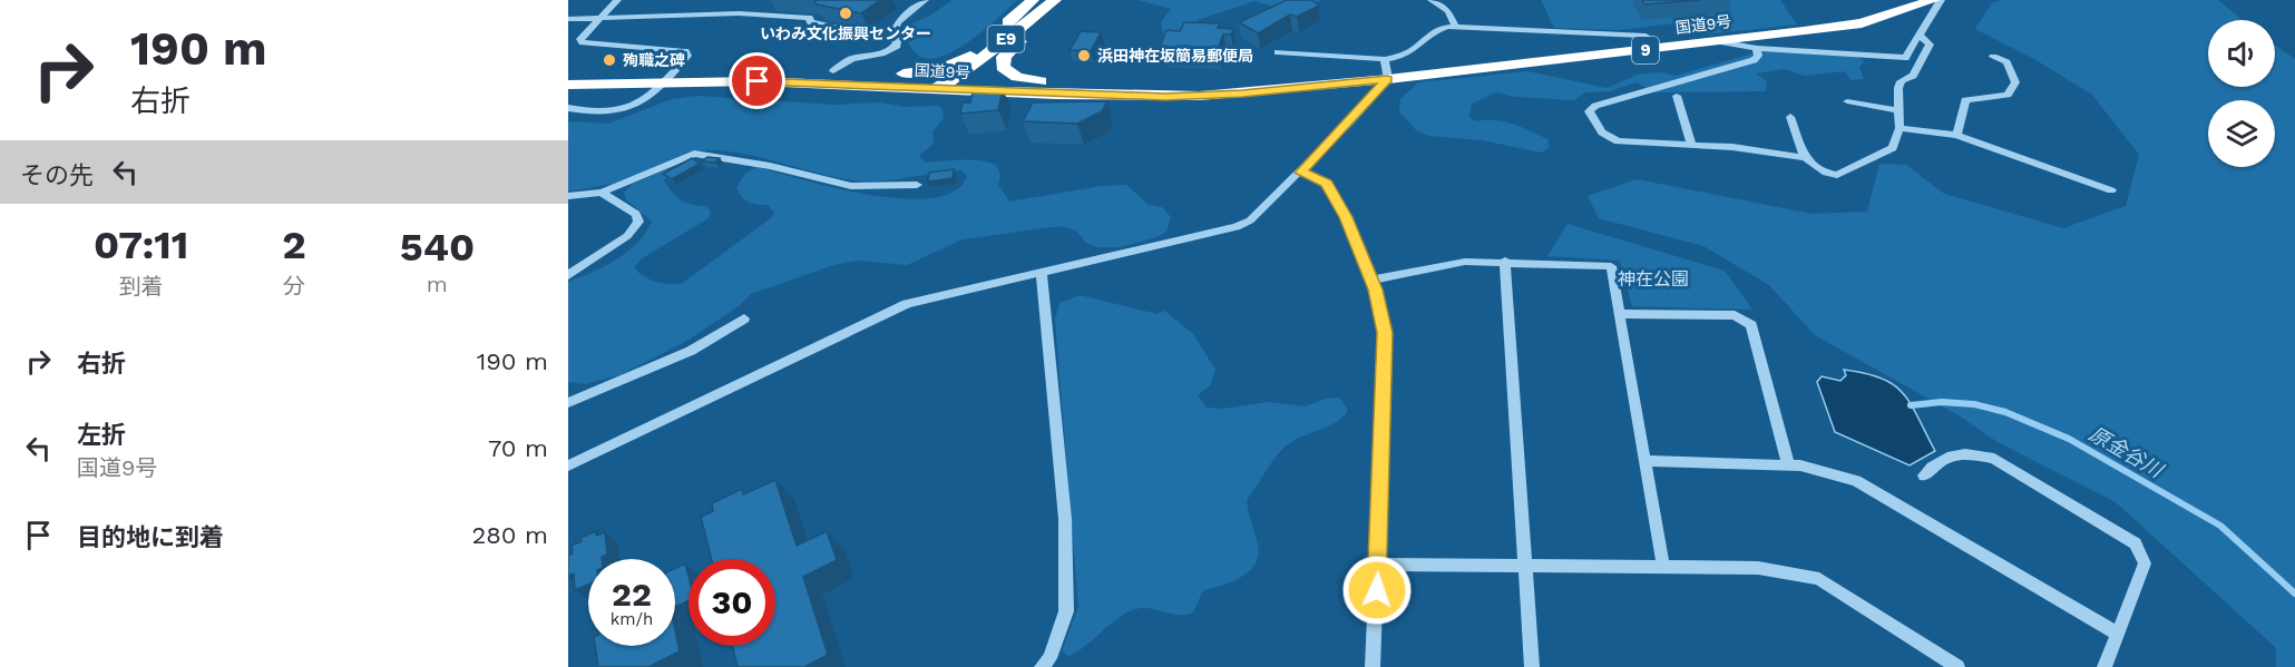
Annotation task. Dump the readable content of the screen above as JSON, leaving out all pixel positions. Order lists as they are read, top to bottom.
{
  "streets": {
    "highway": ["国道9号", "E9", "9"]
  },
  "crossings": [
    ["国道9号", "E9"]
  ],
  "water": ["原金谷川"],
  "parks": ["神在公園"],
  "places": ["いわみ文化振興センター", "浜田神在坂簡易郵便局", "殉職之碑"],
  "page": {
    "turn": ["190 m", "右折"],
    "then": "その先",
    "eta": [
      "07:11",
      "到着",
      "2",
      "分",
      "540",
      "m"
    ],
    "list": [
      {
        "name": "右折",
        "value": "190 m"
      },
      {
        "name": "左折",
        "note": "国道9号",
        "value": "70 m"
      },
      {
        "name": "目的地に到着",
        "value": "280 m"
      }
    ],
    "speed": "22 km/h",
    "limit": "30"
  }
}
